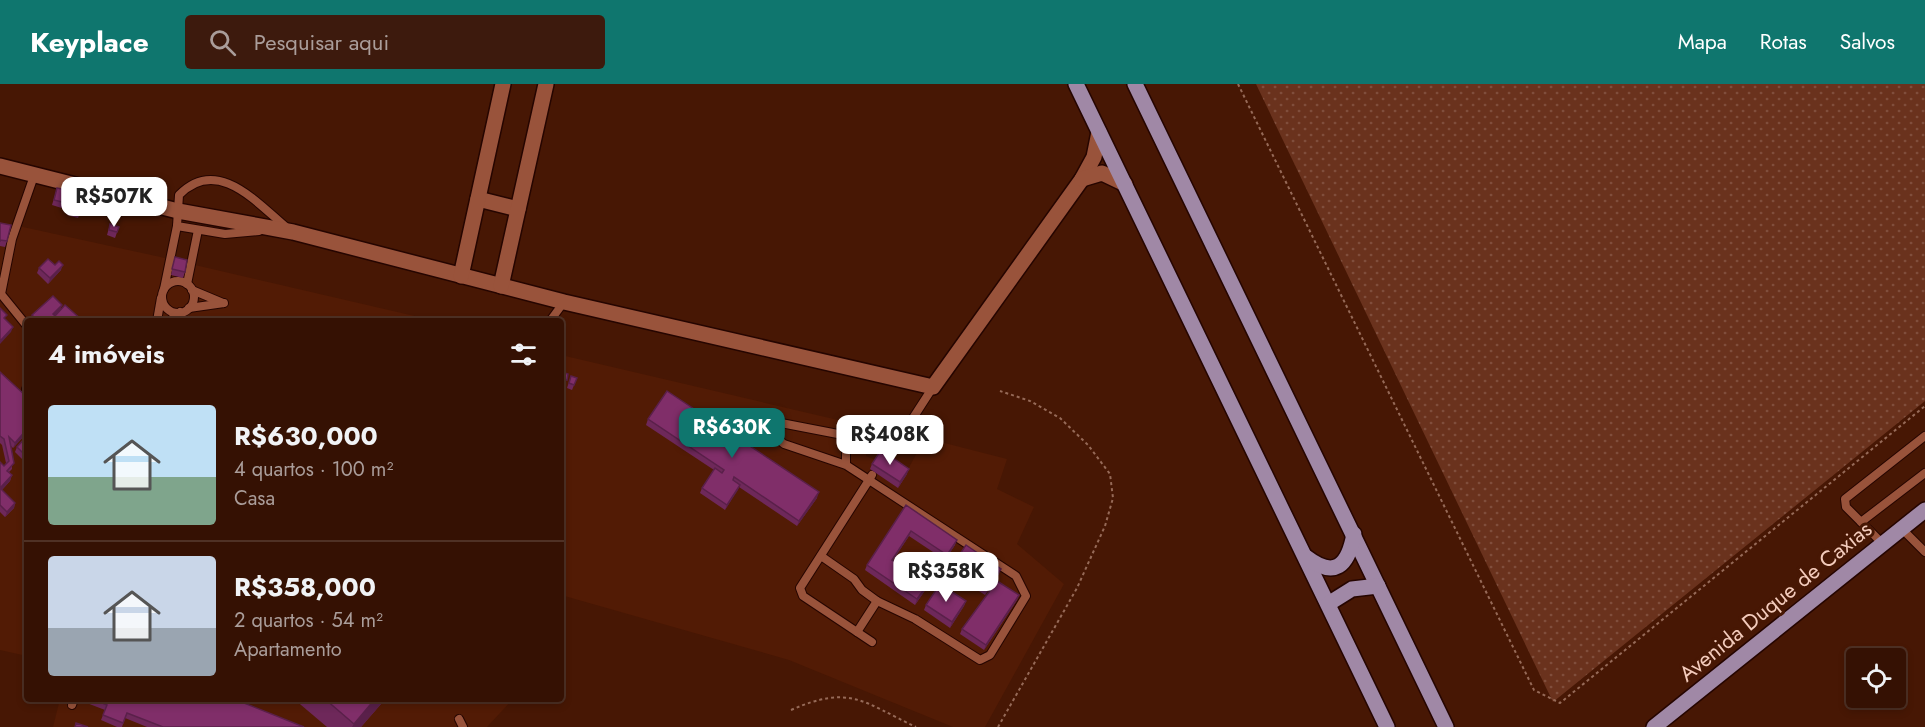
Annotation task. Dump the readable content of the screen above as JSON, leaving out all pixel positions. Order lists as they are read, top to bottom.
{
  "streets": {
    "main road": ["Avenida Duque de Caxias"]
  },
  "page": {
    "header": "Keyplace",
    "search": "Pesquisar aqui",
    "nav": ["Mapa", "Rotas", "Salvos"],
    "price": [
      "R$507K",
      "R$630K",
      "R$408K",
      "R$358K"
    ],
    "heading": "4 imóveis",
    "list": [
      {
        "name": "R$630,000",
        "note": "4 quartos · 100 m² · Casa"
      },
      {
        "name": "R$358,000",
        "note": "2 quartos · 54 m² · Apartamento"
      }
    ]
  }
}
